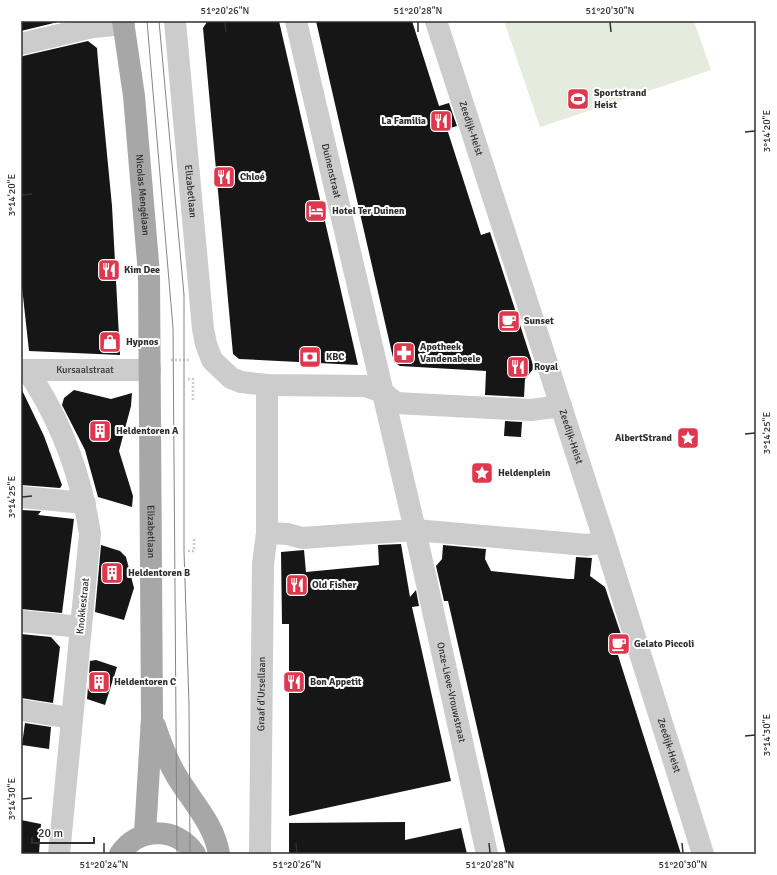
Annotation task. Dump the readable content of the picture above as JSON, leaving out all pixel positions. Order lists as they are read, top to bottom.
{
  "streets": {
    "main road": ["Elizabetlaan", "Nicolas Mengélaan"],
    "street": [
      "Zeedijk-Heist",
      "Duinenstraat",
      "Kursaalstraat",
      "Knokkestraat",
      "Onze-Lieve-Vrouwstraat",
      "Graaf d'Ursellaan"
    ]
  },
  "crossings": [
    ["Elizabetlaan", "Nicolas Mengélaan"],
    ["Elizabetlaan", "Kursaalstraat"],
    ["Nicolas Mengélaan", "Kursaalstraat"],
    ["Kursaalstraat", "Knokkestraat"]
  ],
  "places": {
    "sports": ["Sportstrand Heist"],
    "restaurant": [
      "La Familia",
      "Chloé",
      "Kim Dee",
      "Royal",
      "Old Fisher",
      "Bon Appetit"
    ],
    "hotel": ["Hotel Ter Duinen"],
    "cafe": ["Sunset", "Gelato Piccoli"],
    "shop": ["Hypnos"],
    "pharmacy": ["Apotheek Vandenabeele"],
    "bank": ["KBC"],
    "building": ["Heldentoren A", "Heldentoren B", "Heldentoren C"],
    "place": ["AlbertStrand", "Heldenplein"]
  },
  "scale_bar": "20 m",
  "coordinates": [
    "51°20'26\"N",
    "51°20'28\"N",
    "51°20'30\"N",
    "3°14'20\"E",
    "3°14'25\"E",
    "3°14'30\"E",
    "51°20'24\"N"
  ]
}
